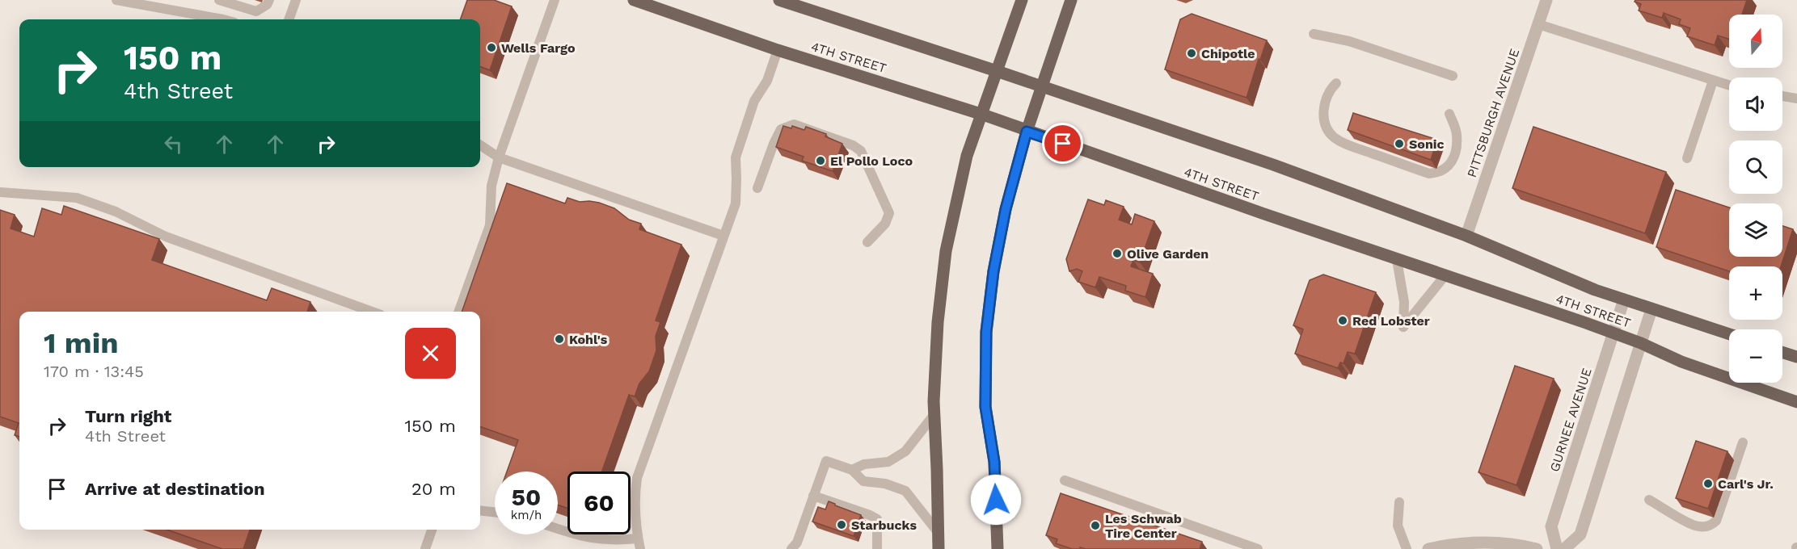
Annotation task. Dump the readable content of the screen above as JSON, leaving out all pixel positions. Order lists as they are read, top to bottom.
{
  "streets": {
    "main road": ["4TH STREET"],
    "street": ["PITTSBURGH AVENUE", "GURNEE AVENUE"]
  },
  "crossings": [
    ["4TH STREET", "PITTSBURGH AVENUE"],
    ["4TH STREET", "GURNEE AVENUE"]
  ],
  "places": [
    "Wells Fargo",
    "Chipotle",
    "Sonic",
    "El Pollo Loco",
    "Olive Garden",
    "Red Lobster",
    "Kohl's",
    "Carl's Jr.",
    "Starbucks",
    "Les Schwab Tire Center"
  ],
  "north": "top",
  "page": {
    "map_buttons": ["+", "−"],
    "turn": ["150 m", "4th Street"],
    "heading": ["1 min", "170 m · 13:45"],
    "list": [
      {
        "name": "Turn right",
        "note": "4th Street",
        "value": "150 m"
      },
      {
        "name": "Arrive at destination",
        "value": "20 m"
      }
    ],
    "speed": "50 km/h",
    "limit": "60"
  }
}
